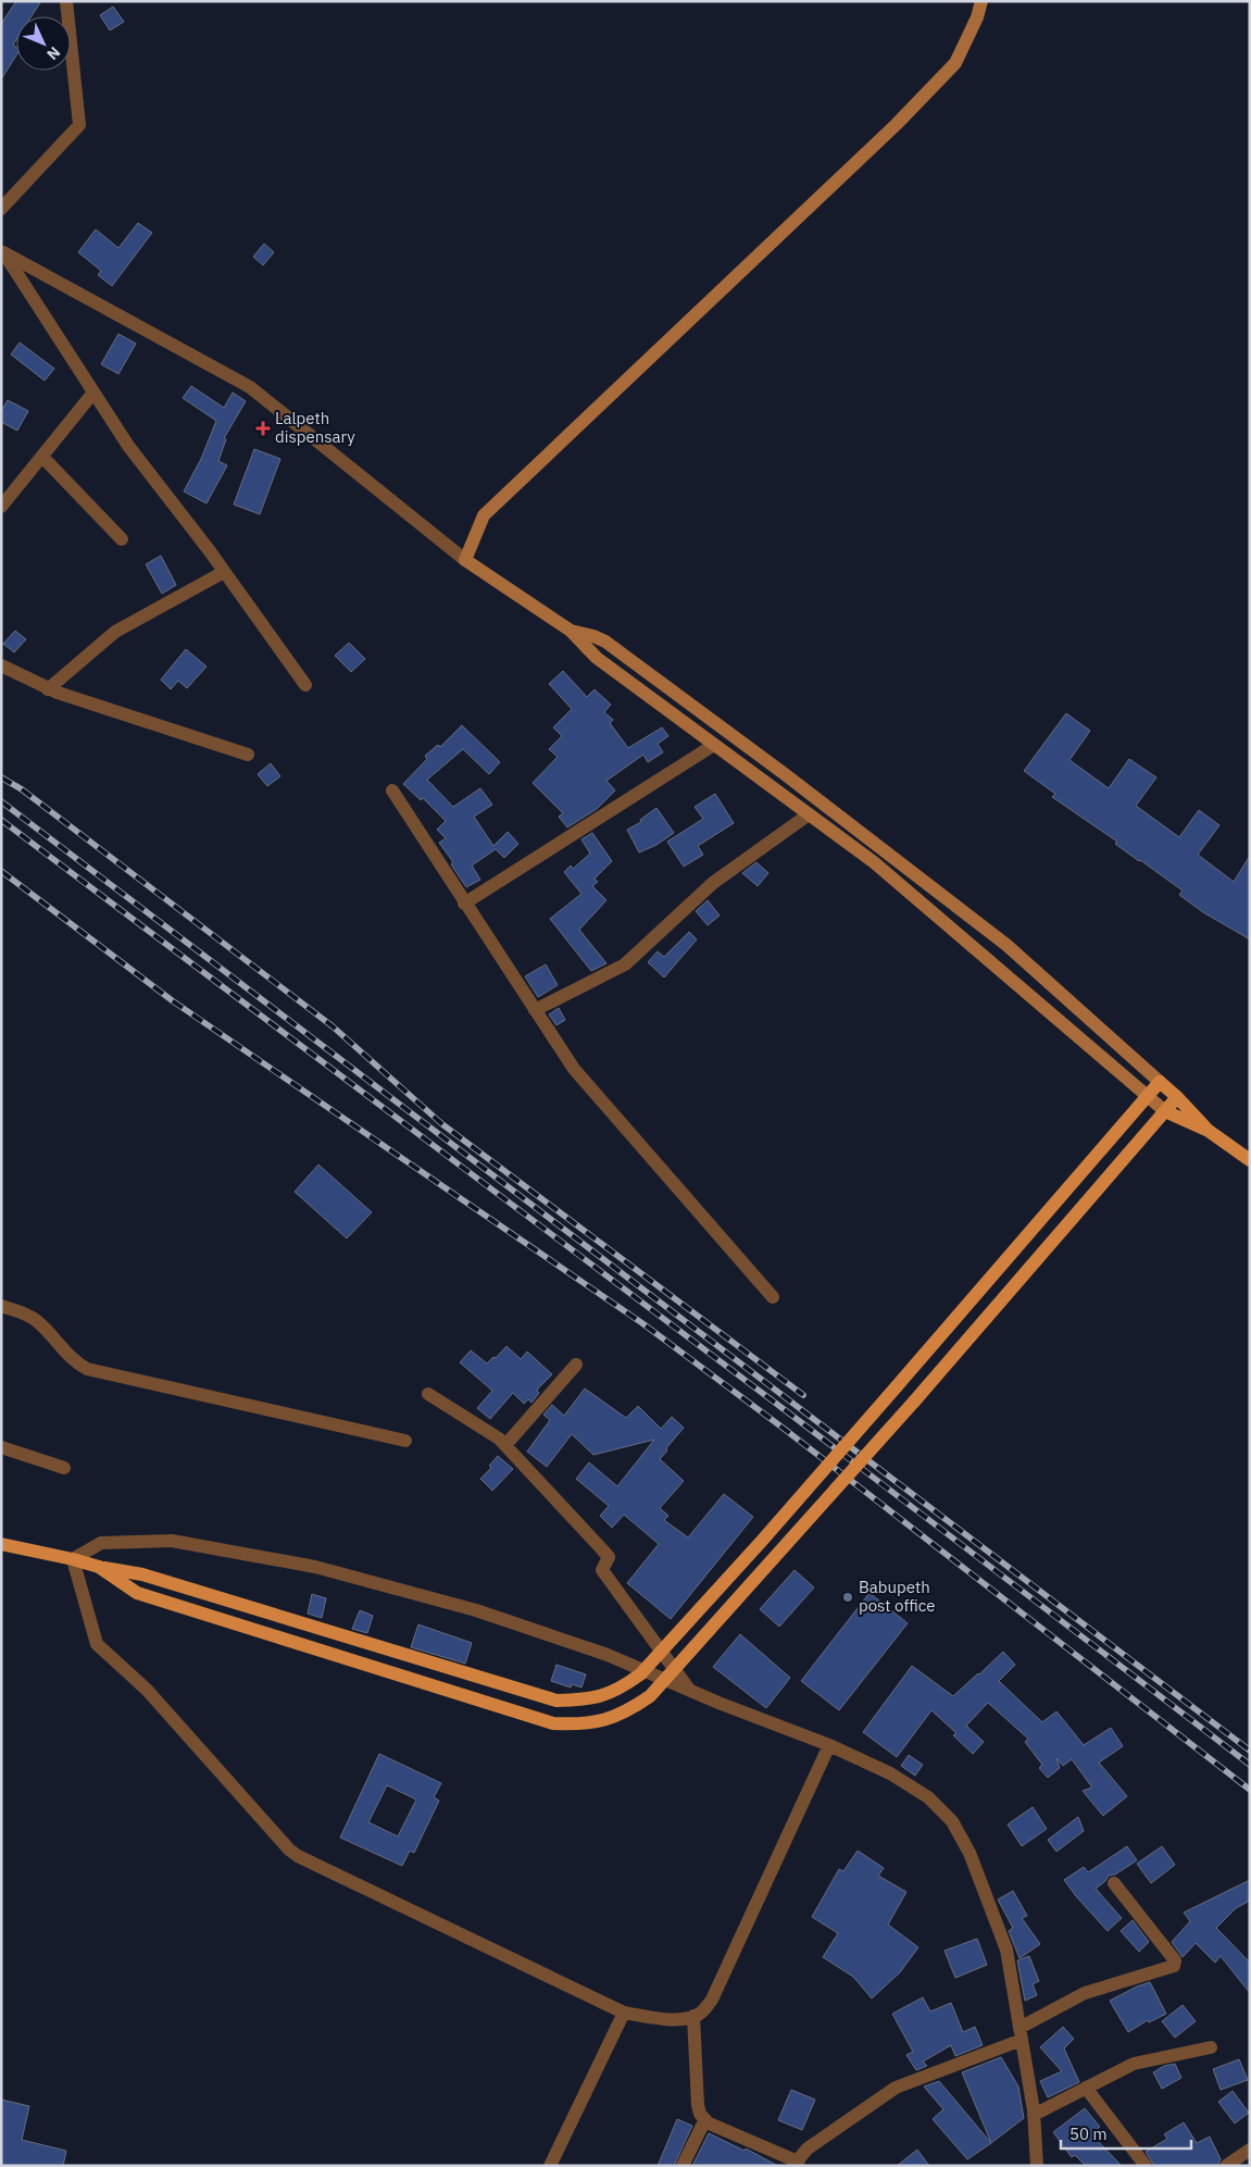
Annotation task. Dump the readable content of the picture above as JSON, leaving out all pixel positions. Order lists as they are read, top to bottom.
{
  "places": {
    "health": ["Lalpeth dispensary"],
    "other": ["Babupeth post office"]
  },
  "scale_bar": "50 m",
  "north": "bottom right"
}
